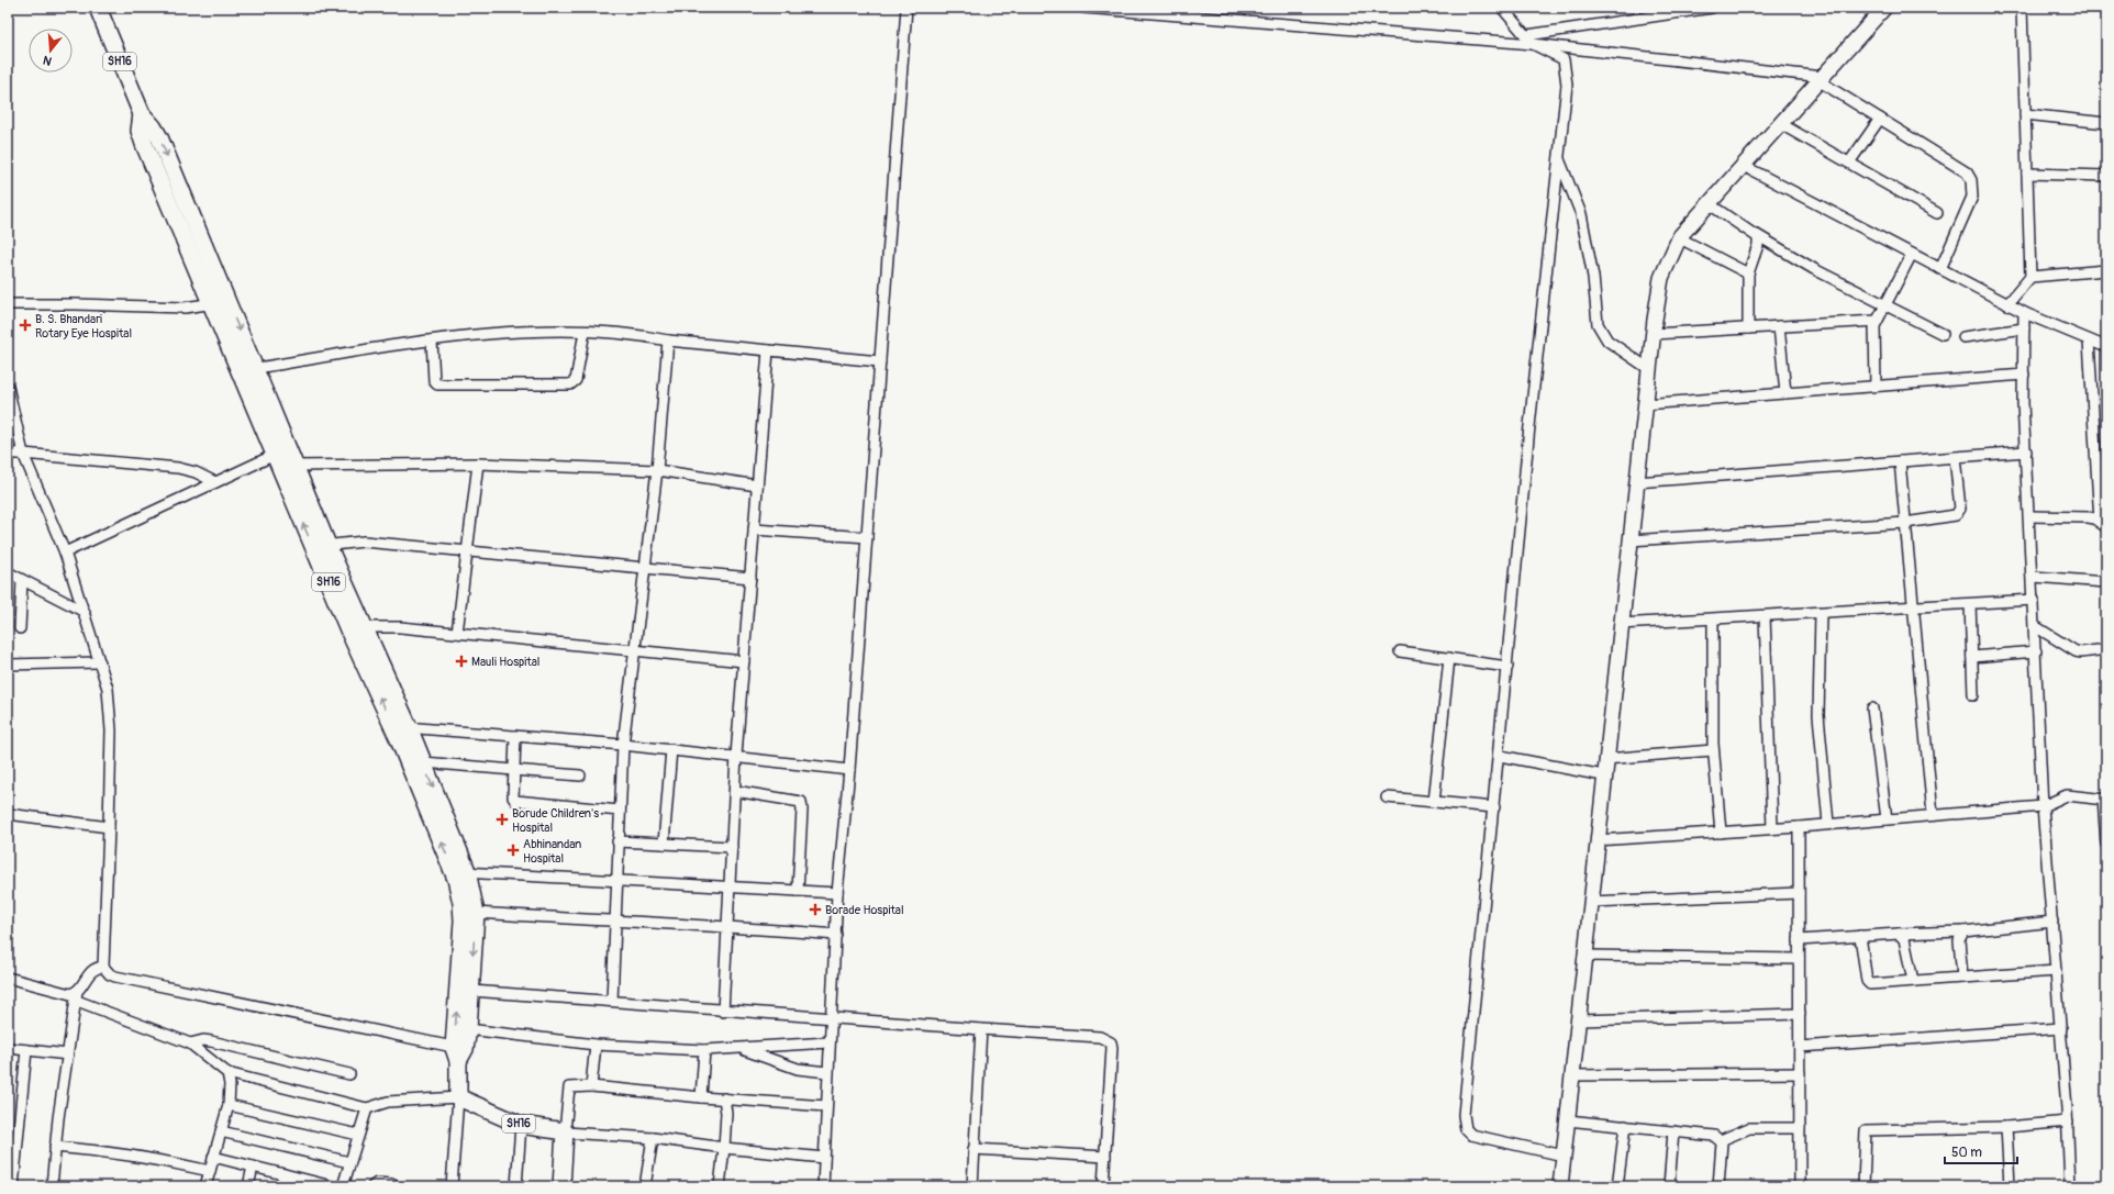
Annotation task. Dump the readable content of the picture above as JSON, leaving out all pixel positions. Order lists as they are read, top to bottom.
{
  "streets": {
    "main road": ["SH16"]
  },
  "places": {
    "health": [
      "B. S. Bhandari Rotary Eye Hospital",
      "Mauli Hospital",
      "Borude Children's Hospital",
      "Abhinandan Hospital",
      "Borade Hospital"
    ]
  },
  "scale_bar": "50 m",
  "north": "bottom"
}
